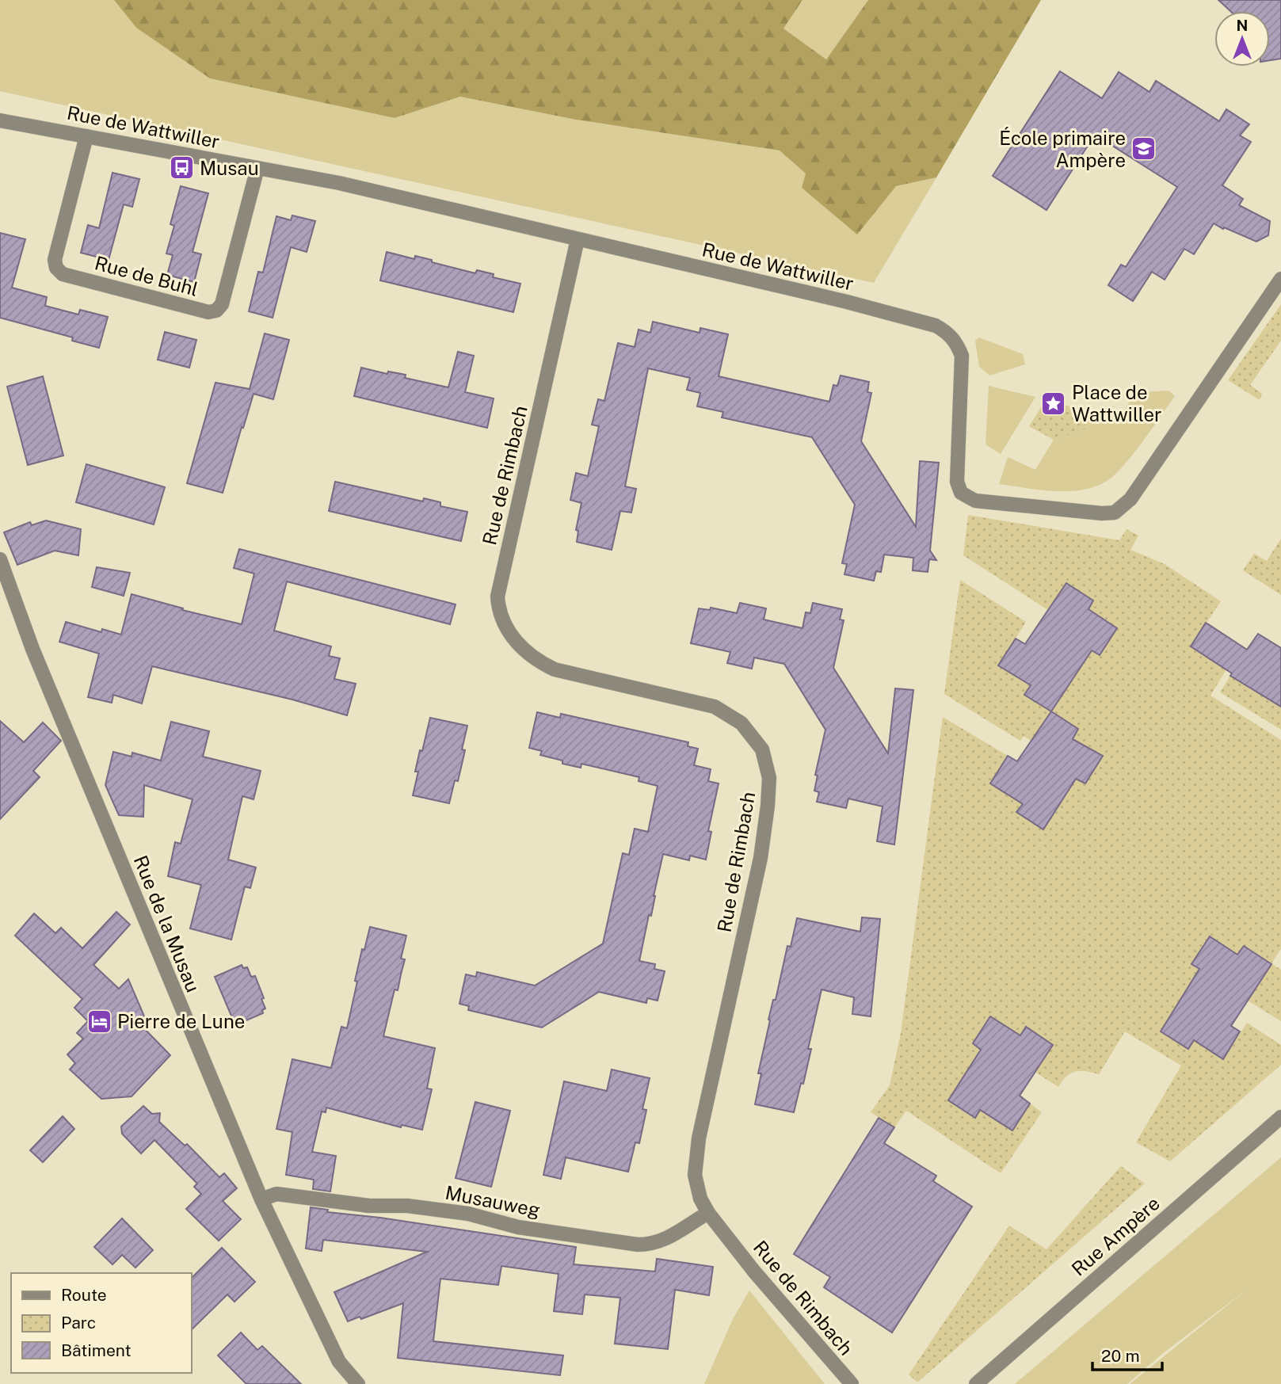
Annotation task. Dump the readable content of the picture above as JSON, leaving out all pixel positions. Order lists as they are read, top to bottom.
{
  "streets": {
    "street": [
      "Rue de Wattwiller",
      "Rue de Buhl",
      "Rue de Rimbach",
      "Rue de la Musau",
      "Musauweg",
      "Rue Ampère"
    ]
  },
  "crossings": [
    ["Rue de Wattwiller", "Rue de Buhl"],
    ["Rue de Wattwiller", "Rue de Rimbach"],
    ["Rue de Rimbach", "Musauweg"],
    ["Rue de la Musau", "Musauweg"]
  ],
  "places": {
    "school or university": ["École primaire Ampère"],
    "bus stop": ["Musau"],
    "place": ["Place de Wattwiller"],
    "hotel": ["Pierre de Lune"]
  },
  "legend": ["Route", "Parc", "Bâtiment"],
  "scale_bar": "20 m",
  "north": "top"
}
